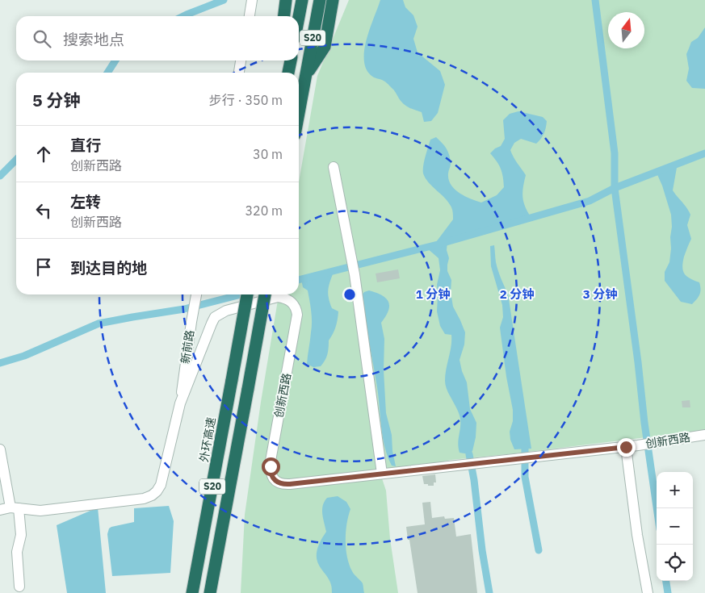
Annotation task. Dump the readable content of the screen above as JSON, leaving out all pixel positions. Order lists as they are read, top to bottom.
{
  "streets": {
    "highway": ["S20", "外环高速"],
    "street": ["新前路", "创新西路"]
  },
  "crossings": [
    ["新前路", "创新西路"]
  ],
  "north": "top",
  "page": {
    "search": "搜索地点",
    "heading": ["5 分钟", "步行 · 350 m"],
    "list": [
      ["直行", "创新西路", "30 m"],
      ["左转", "创新西路", "320 m"],
      "到达目的地"
    ],
    "map_buttons": ["+", "−"]
  },
  "rings": ["1 分钟", "2 分钟", "3 分钟"]
}
